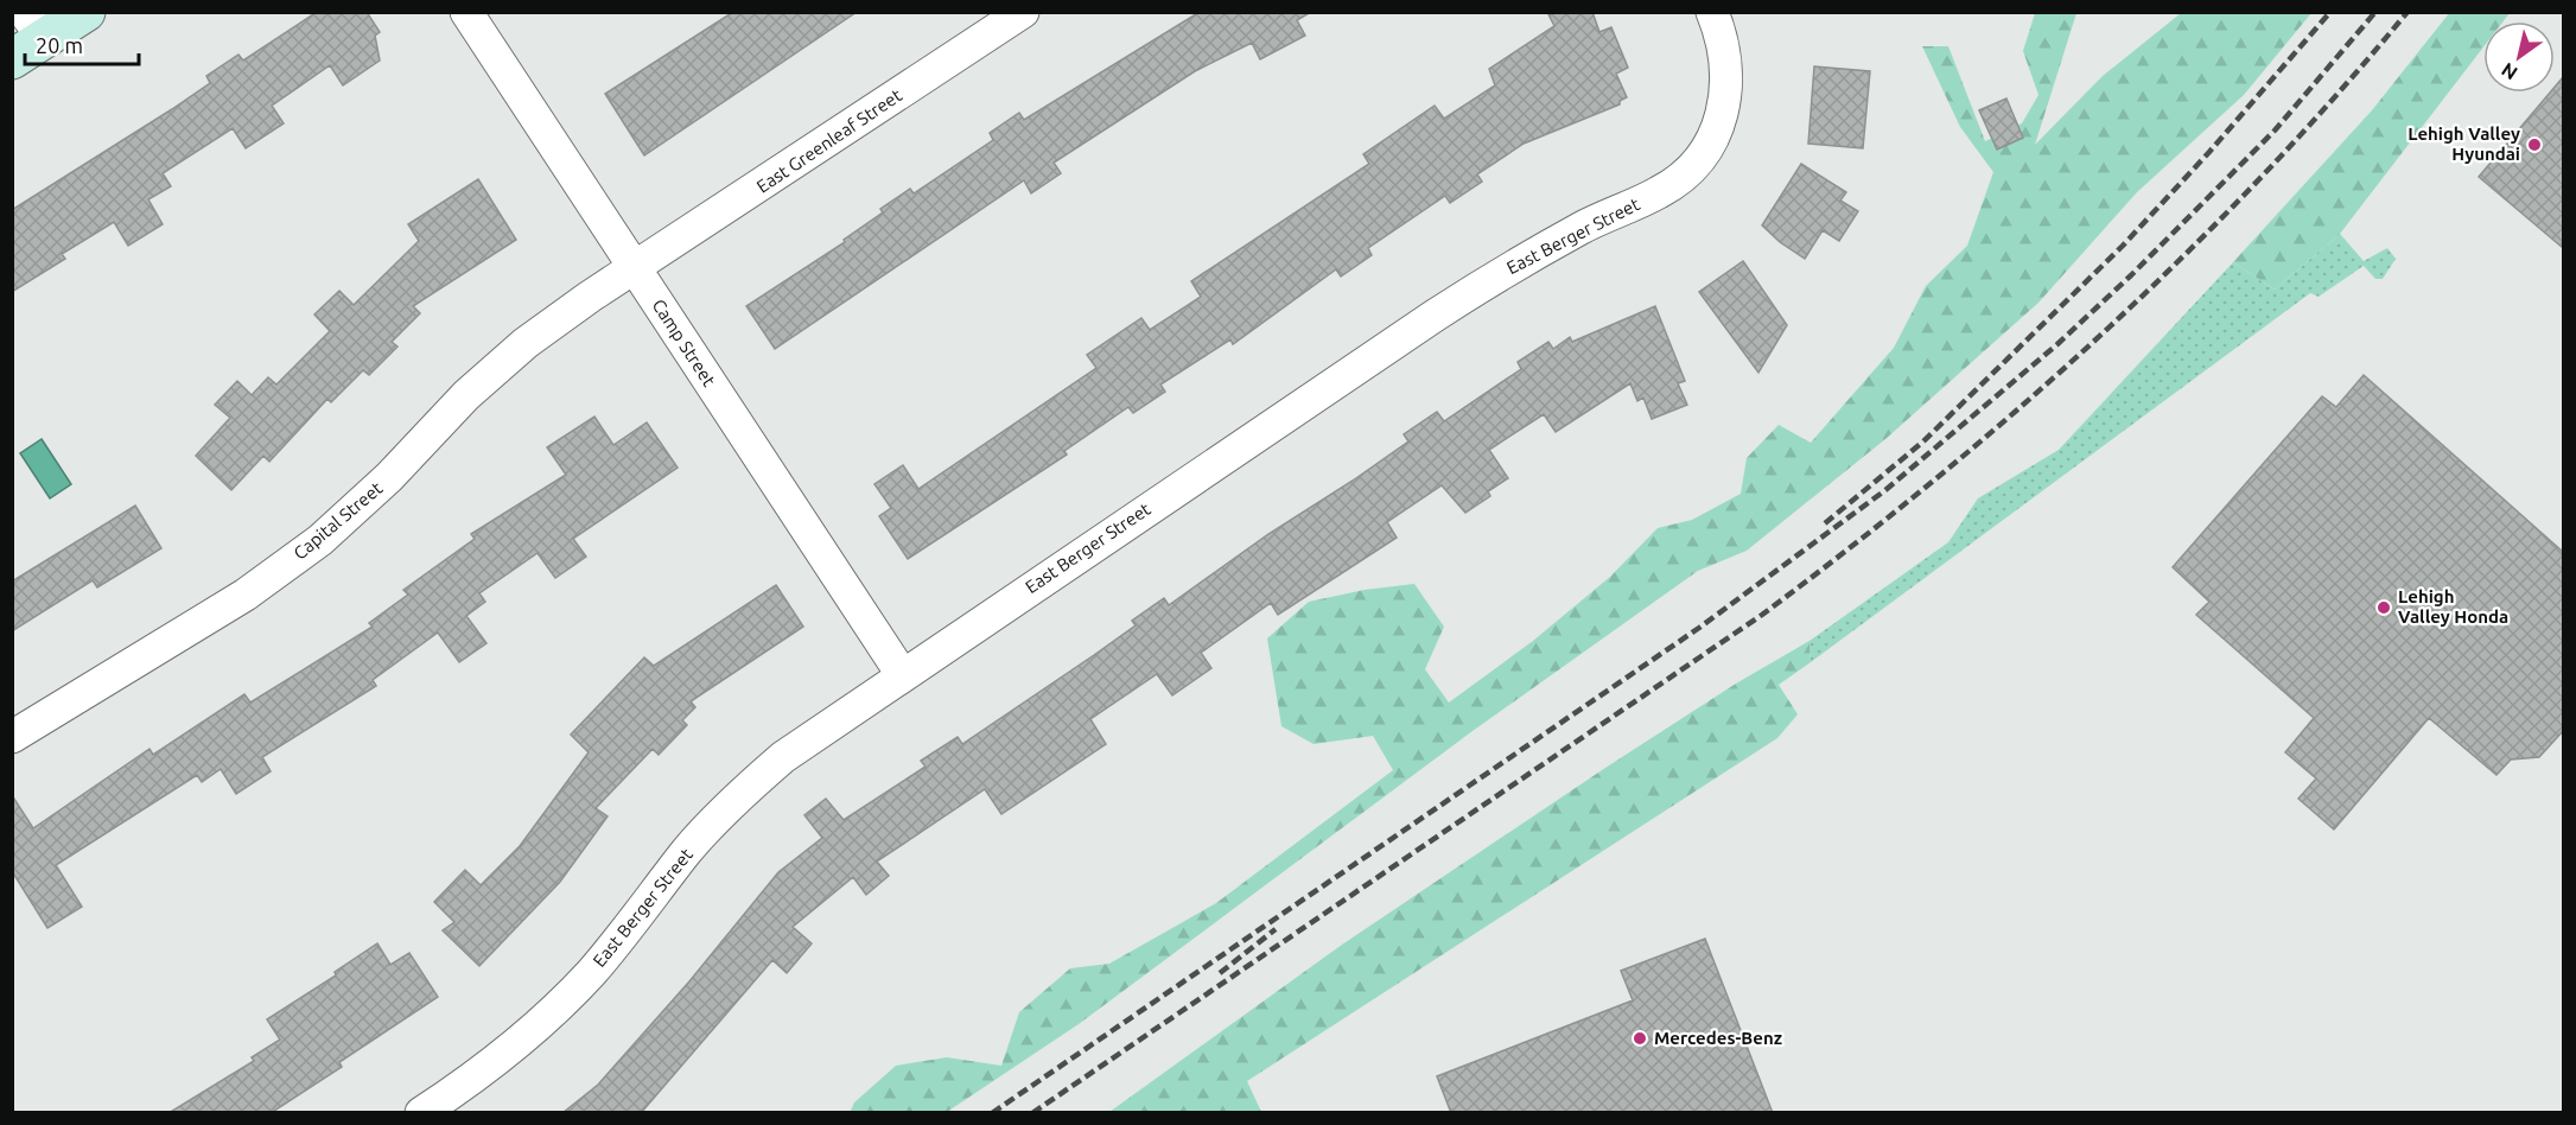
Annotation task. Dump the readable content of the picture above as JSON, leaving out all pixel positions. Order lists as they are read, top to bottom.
{
  "streets": {
    "street": [
      "East Greenleaf Street",
      "East Berger Street",
      "Camp Street",
      "Capital Street"
    ]
  },
  "crossings": [
    ["East Greenleaf Street", "Camp Street"],
    ["East Greenleaf Street", "Capital Street"],
    ["East Berger Street", "Camp Street"],
    ["Camp Street", "Capital Street"]
  ],
  "places": ["Lehigh Valley Hyundai", "Lehigh Valley Honda", "Mercedes-Benz"],
  "scale_bar": "20 m",
  "north": "bottom left"
}
